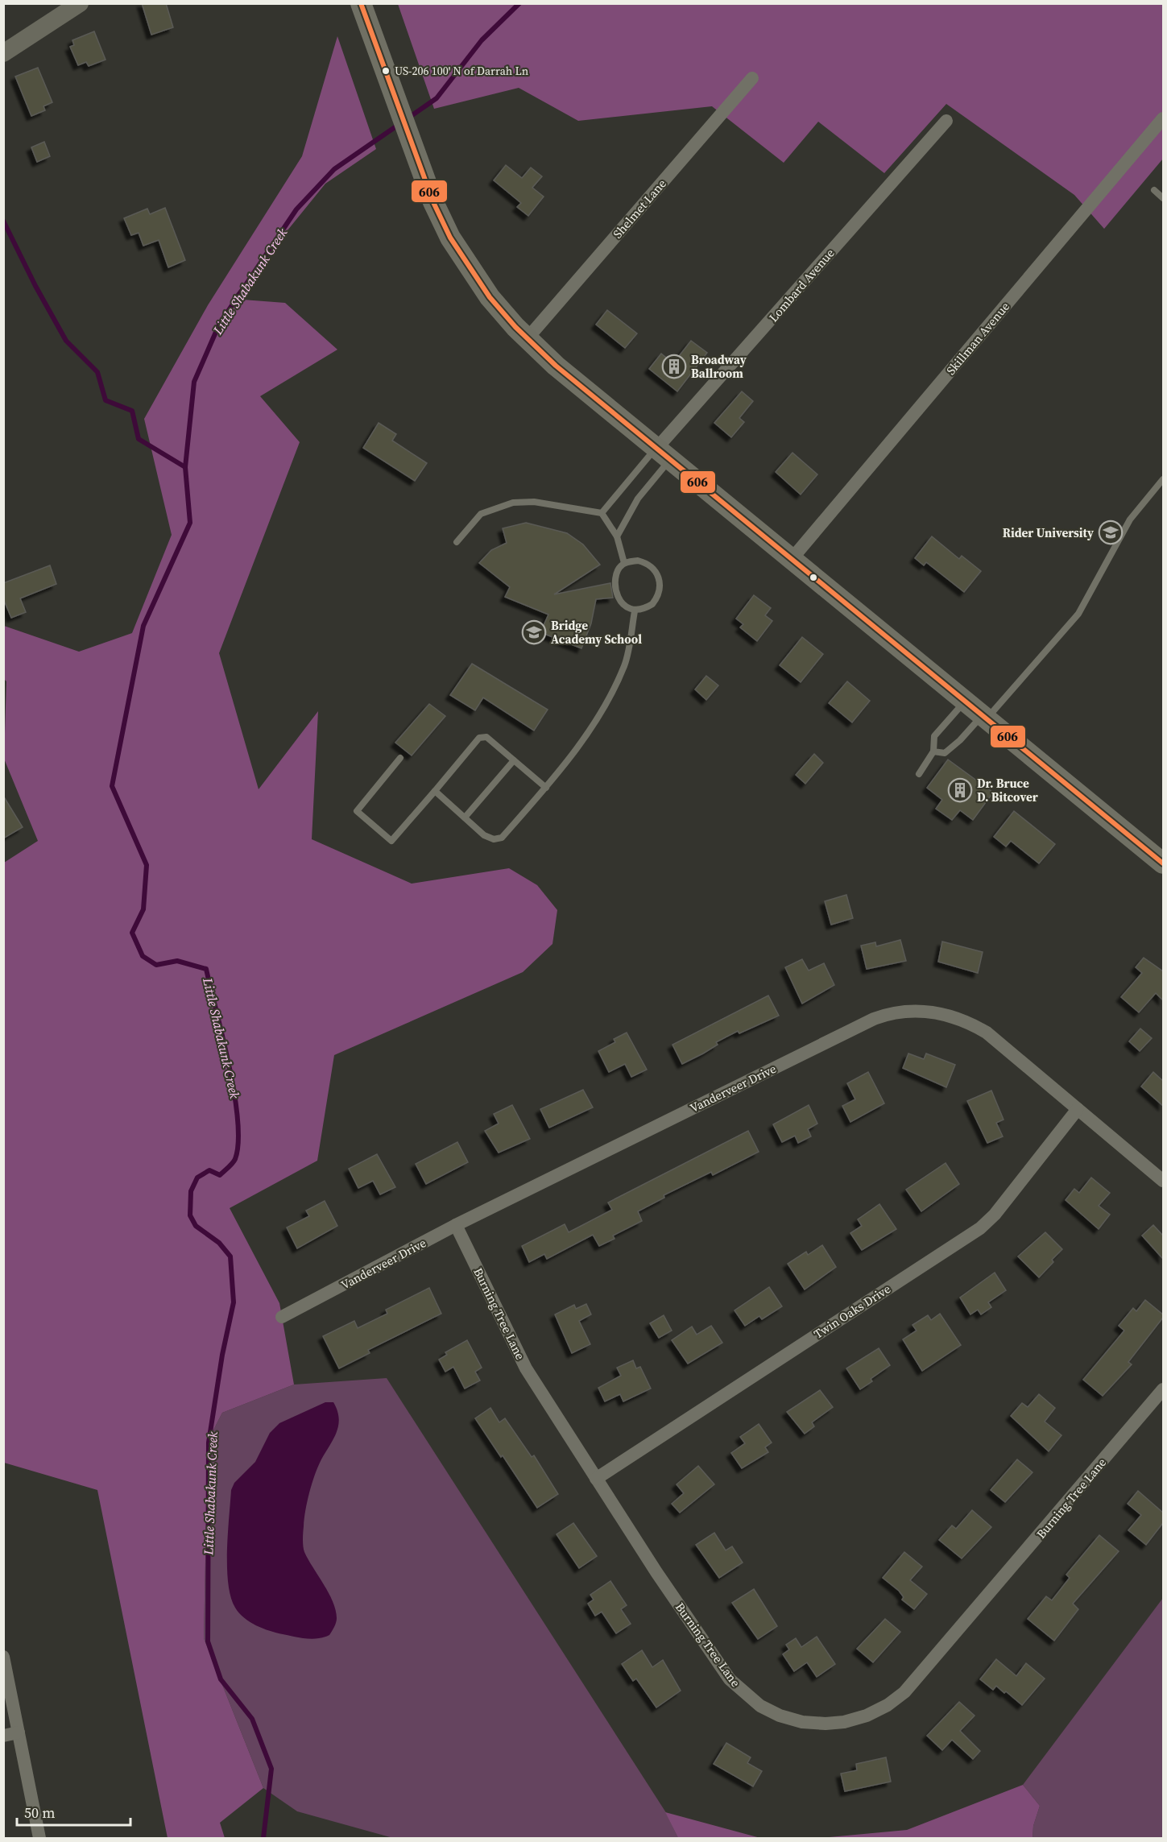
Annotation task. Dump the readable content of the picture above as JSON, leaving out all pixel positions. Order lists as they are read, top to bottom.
{
  "streets": {
    "street": [
      "Shelmet Lane",
      "Lombard Avenue",
      "Skillman Avenue",
      "Vanderveer Drive",
      "Twin Oaks Drive",
      "Burning Tree Lane"
    ]
  },
  "crossings": [
    ["Vanderveer Drive", "Twin Oaks Drive"],
    ["Vanderveer Drive", "Burning Tree Lane"],
    ["Twin Oaks Drive", "Burning Tree Lane"]
  ],
  "water": ["Little Shabakunk Creek"],
  "places": {
    "other": ["US-206 100' N of Darrah Ln"],
    "building": ["Broadway Ballroom", "Dr. Bruce D. Bitcover"],
    "school or university": ["Rider University", "Bridge Academy School"]
  },
  "lines": ["transit line 606"],
  "scale_bar": "50 m"
}
